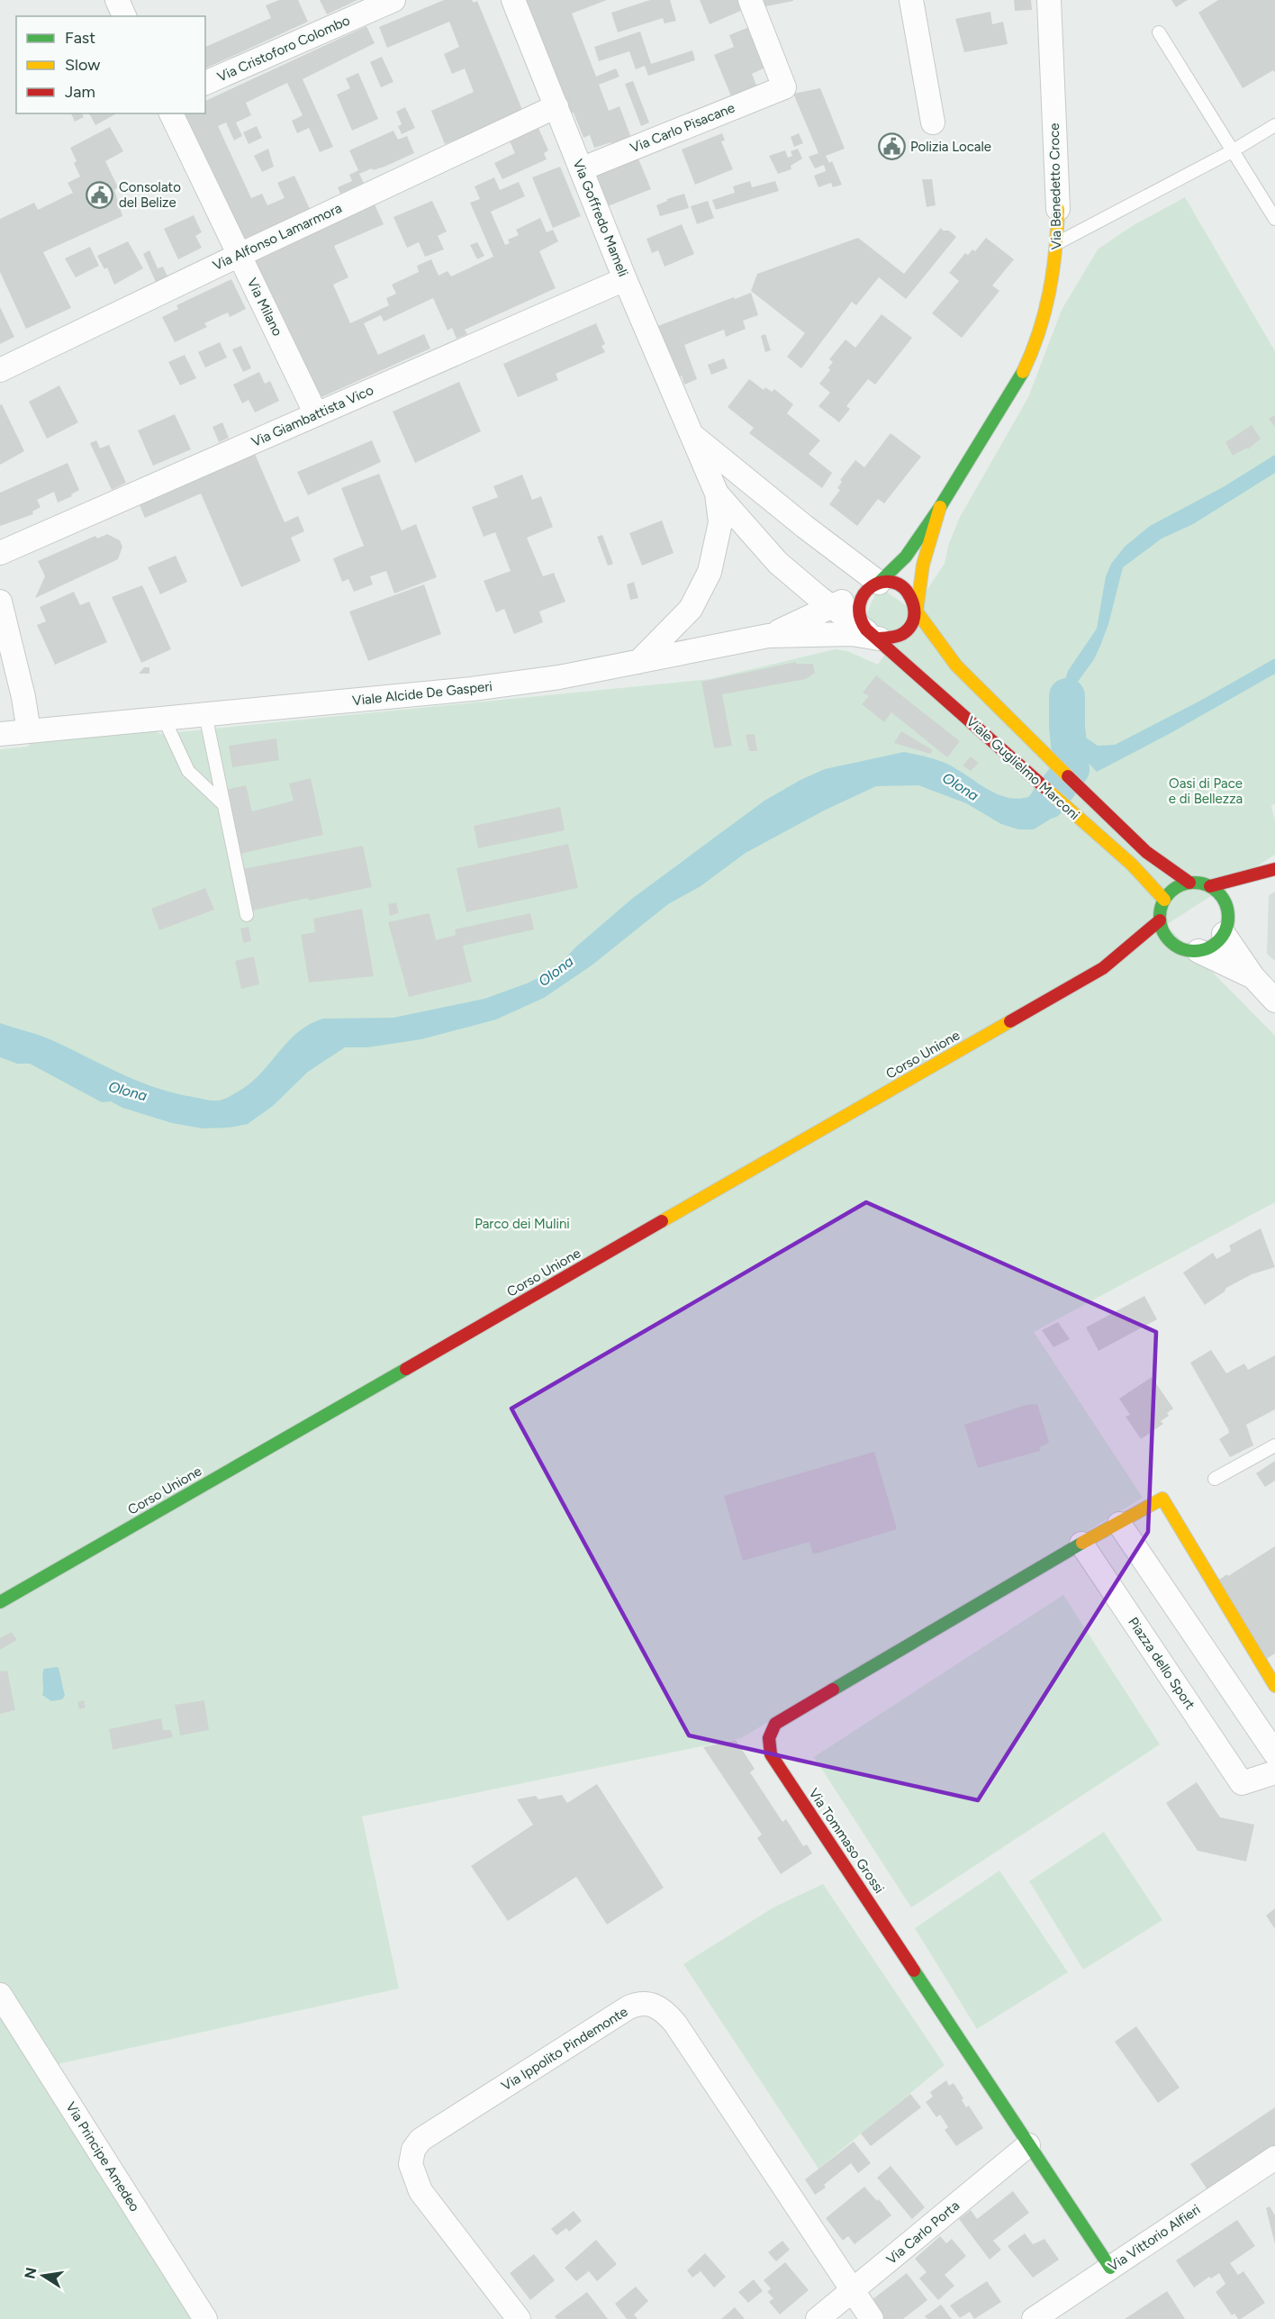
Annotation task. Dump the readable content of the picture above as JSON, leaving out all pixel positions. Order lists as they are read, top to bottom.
{
  "streets": {
    "street": [
      "Via Cristoforo Colombo",
      "Via Carlo Pisacane",
      "Via Benedetto Croce",
      "Via Goffredo Mameli",
      "Via Alfonso Lamarmora",
      "Via Milano",
      "Via Giambattista Vico",
      "Viale Alcide De Gasperi",
      "Viale Guglielmo Marconi",
      "Corso Unione",
      "Piazza dello Sport",
      "Via Tommaso Grossi",
      "Via Ippolito Pindemonte",
      "Via Principe Amedeo",
      "Via Carlo Porta",
      "Via Vittorio Alfieri"
    ]
  },
  "crossings": [
    ["Via Carlo Pisacane", "Via Goffredo Mameli"],
    ["Via Benedetto Croce", "Via Goffredo Mameli"],
    ["Via Benedetto Croce", "Viale Guglielmo Marconi"],
    ["Via Goffredo Mameli", "Via Alfonso Lamarmora"],
    ["Via Goffredo Mameli", "Via Giambattista Vico"],
    ["Via Goffredo Mameli", "Viale Alcide De Gasperi"],
    ["Via Goffredo Mameli", "Viale Guglielmo Marconi"],
    ["Via Alfonso Lamarmora", "Via Milano"],
    ["Via Milano", "Via Giambattista Vico"],
    ["Viale Guglielmo Marconi", "Corso Unione"],
    ["Piazza dello Sport", "Via Tommaso Grossi"],
    ["Via Tommaso Grossi", "Via Carlo Porta"],
    ["Via Tommaso Grossi", "Via Vittorio Alfieri"],
    ["Via Ippolito Pindemonte", "Via Carlo Porta"]
  ],
  "water": ["Olona"],
  "parks": ["Oasi di Pace e di Bellezza", "Parco dei Mulini"],
  "places": {
    "public building": ["Polizia Locale", "Consolato del Belize"]
  },
  "legend": ["Fast", "Slow", "Jam"],
  "north": "left"
}
